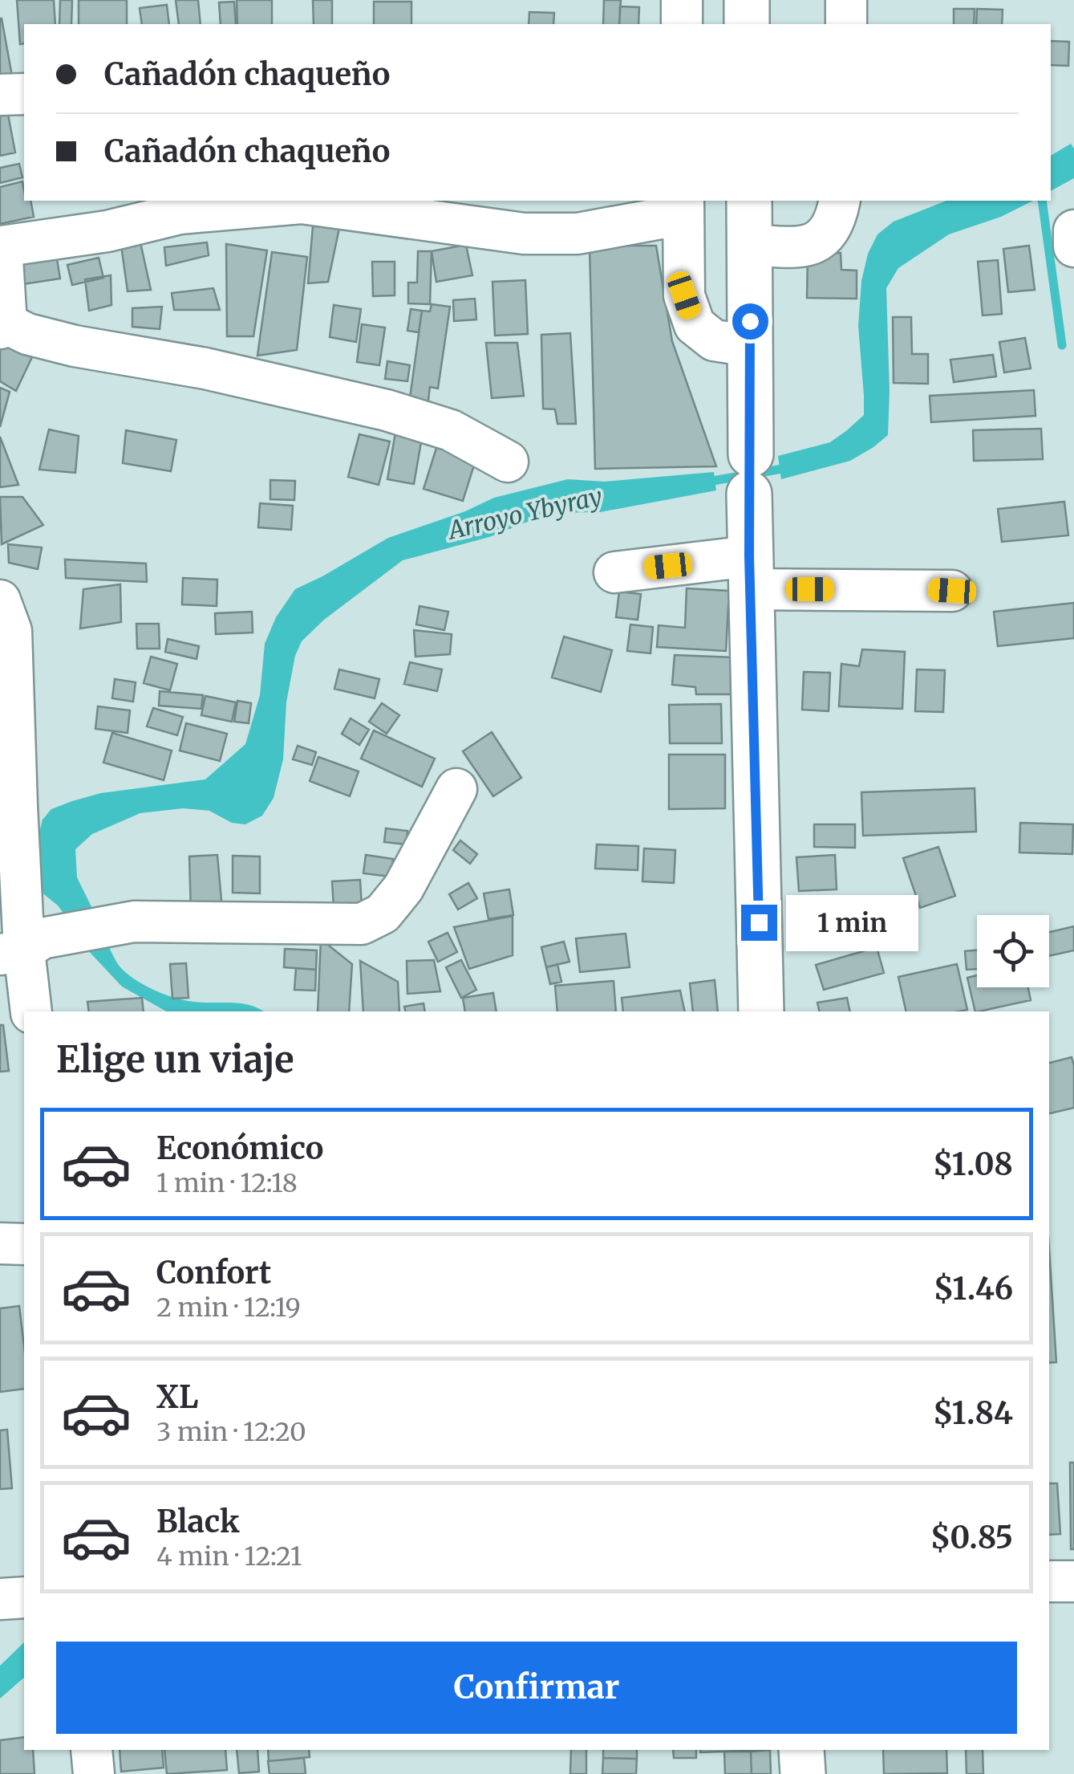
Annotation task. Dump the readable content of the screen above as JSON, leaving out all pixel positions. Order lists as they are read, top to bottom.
{
  "water": ["Arroyo Ybyray"],
  "page": {
    "banner": ["Cañadón chaqueño", "Cañadón chaqueño"],
    "bubble": "1 min",
    "heading": "Elige un viaje",
    "list": [
      {
        "name": "Económico",
        "note": "1 min · 12:18",
        "value": "$1.08"
      },
      {
        "name": "Confort",
        "note": "2 min · 12:19",
        "value": "$1.46"
      },
      {
        "name": "XL",
        "note": "3 min · 12:20",
        "value": "$1.84"
      },
      {
        "name": "Black",
        "note": "4 min · 12:21",
        "value": "$0.85"
      }
    ],
    "buttons": "Confirmar"
  }
}
